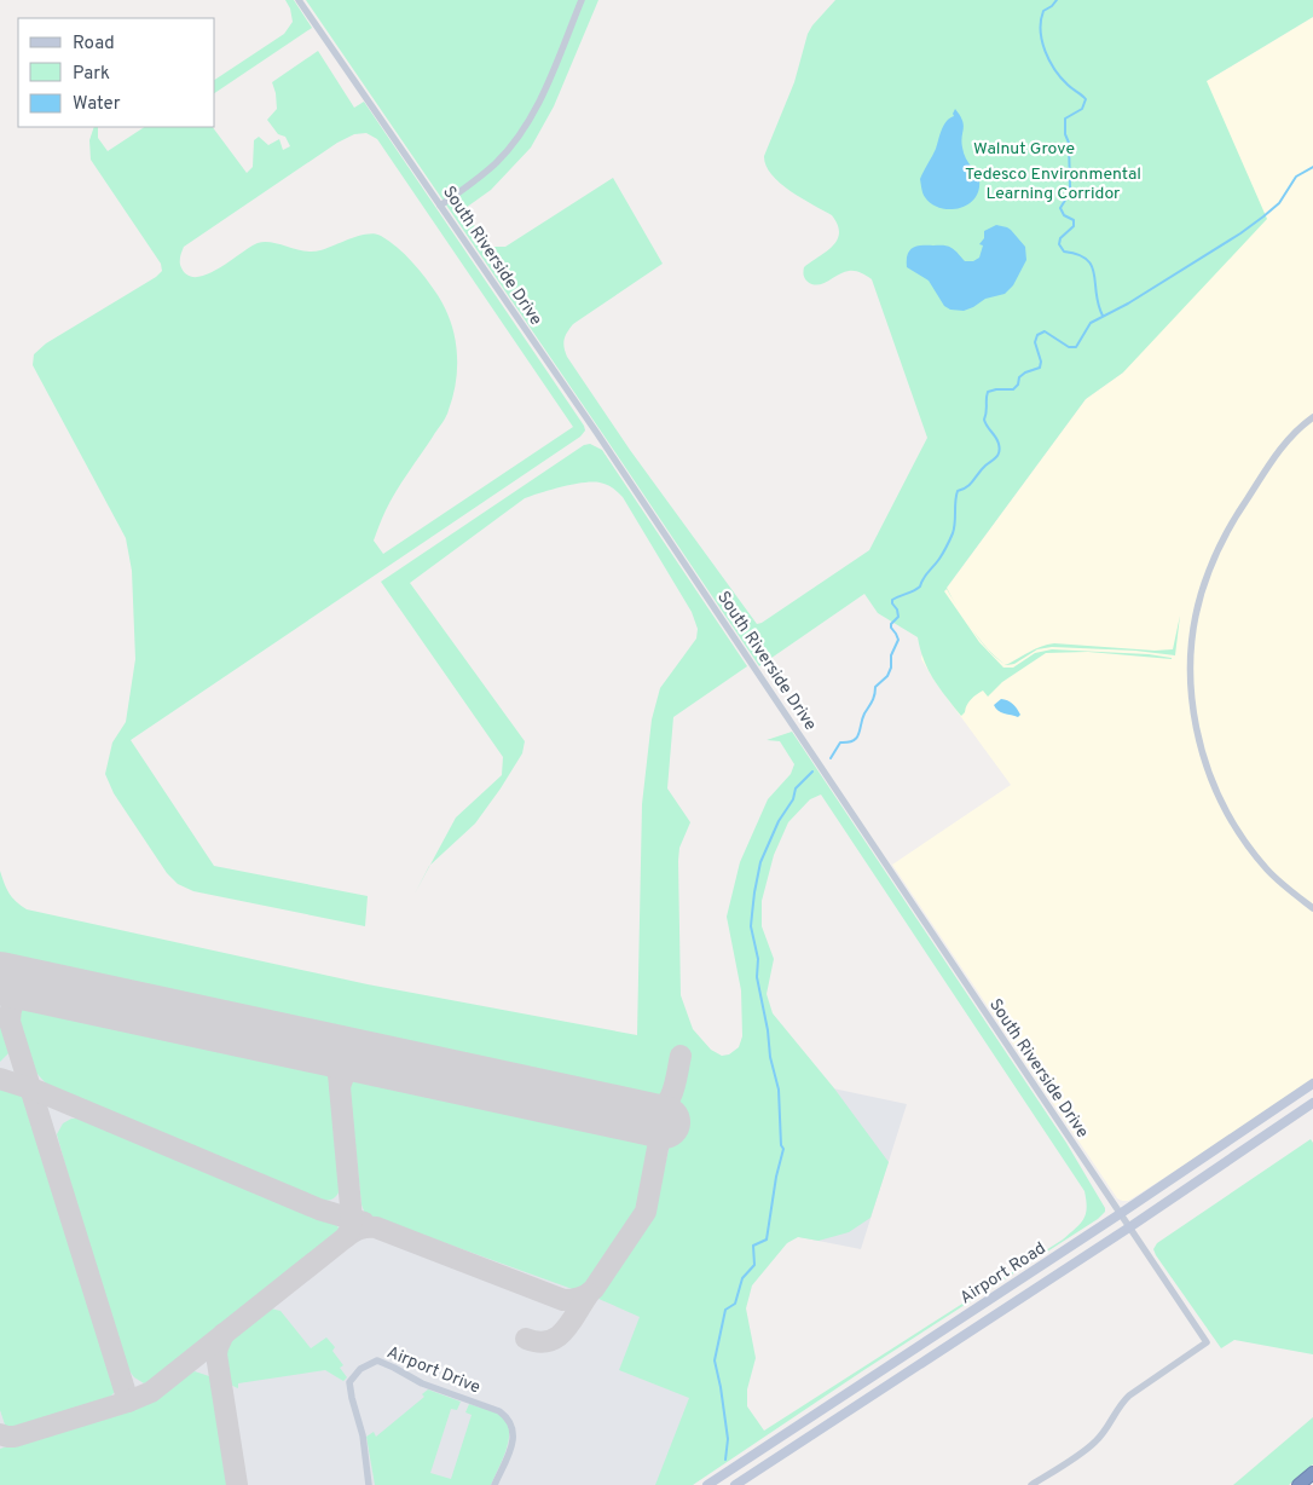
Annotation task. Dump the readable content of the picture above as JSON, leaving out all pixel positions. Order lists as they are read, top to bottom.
{
  "streets": {
    "main road": ["Airport Road"],
    "street": ["South Riverside Drive", "Airport Drive"]
  },
  "crossings": [
    ["South Riverside Drive", "Airport Road"]
  ],
  "parks": ["Walnut Grove", "Tedesco Environmental Learning Corridor"],
  "legend": ["Road", "Park", "Water"]
}
